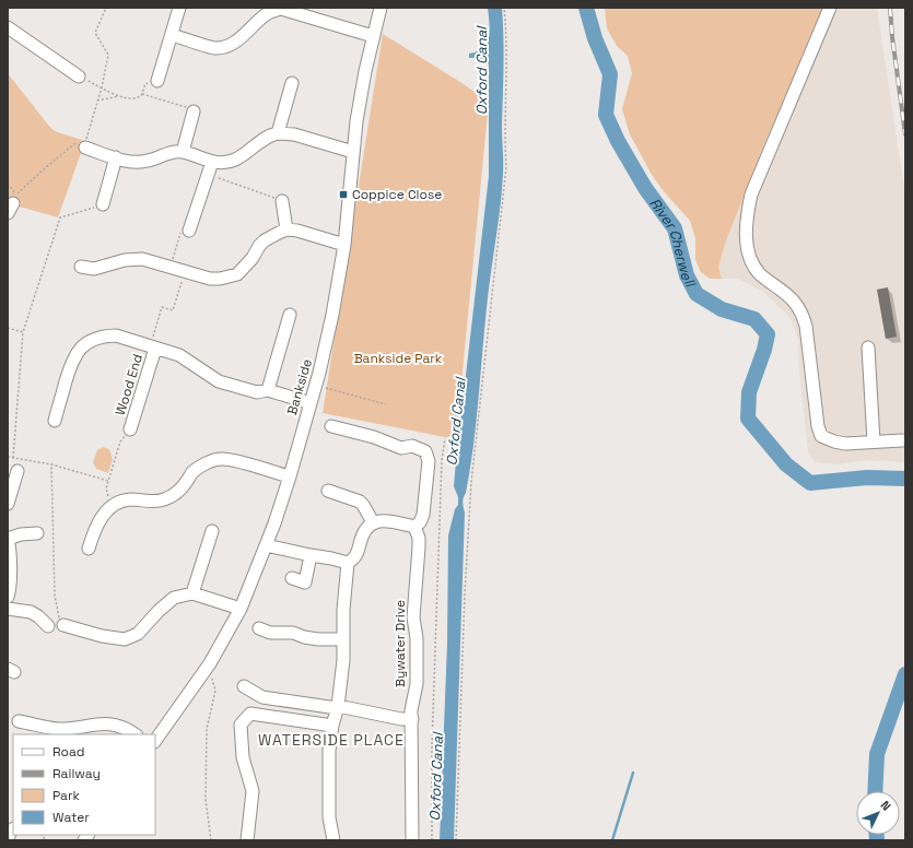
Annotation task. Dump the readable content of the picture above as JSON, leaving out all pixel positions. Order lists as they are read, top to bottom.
{
  "streets": {
    "street": ["Wood End", "Bankside", "Bywater Drive"]
  },
  "crossings": [
    ["Wood End", "Bankside"]
  ],
  "districts": ["WATERSIDE PLACE"],
  "water": ["Oxford Canal", "River Cherwell"],
  "parks": ["Bankside Park"],
  "places": {
    "transit": ["Coppice Close"]
  },
  "legend": [
    "Road",
    "Railway",
    "Park",
    "Water"
  ],
  "north": "top right"
}
